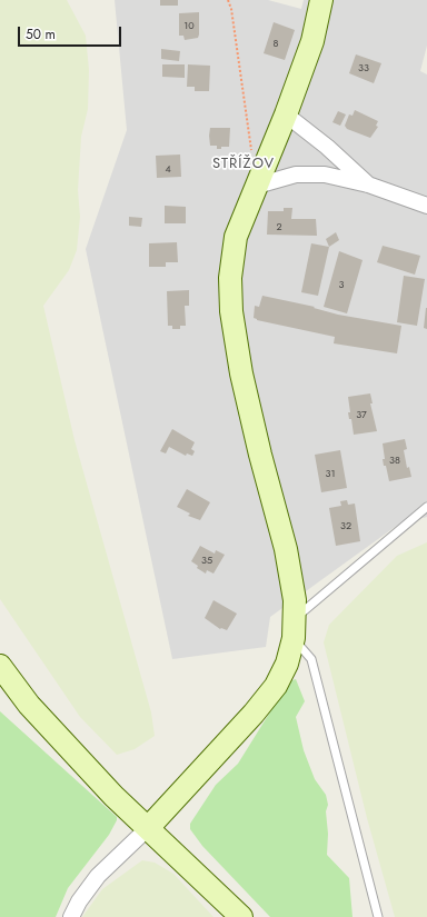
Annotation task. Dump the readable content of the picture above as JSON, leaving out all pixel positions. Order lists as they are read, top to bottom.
{
  "districts": ["STŘÍŽOV"],
  "house_numbers": [
    "10",
    "8",
    "33",
    "4",
    "2",
    "3",
    "37",
    "38",
    "31",
    "32",
    "35"
  ],
  "scale_bar": "50 m"
}
